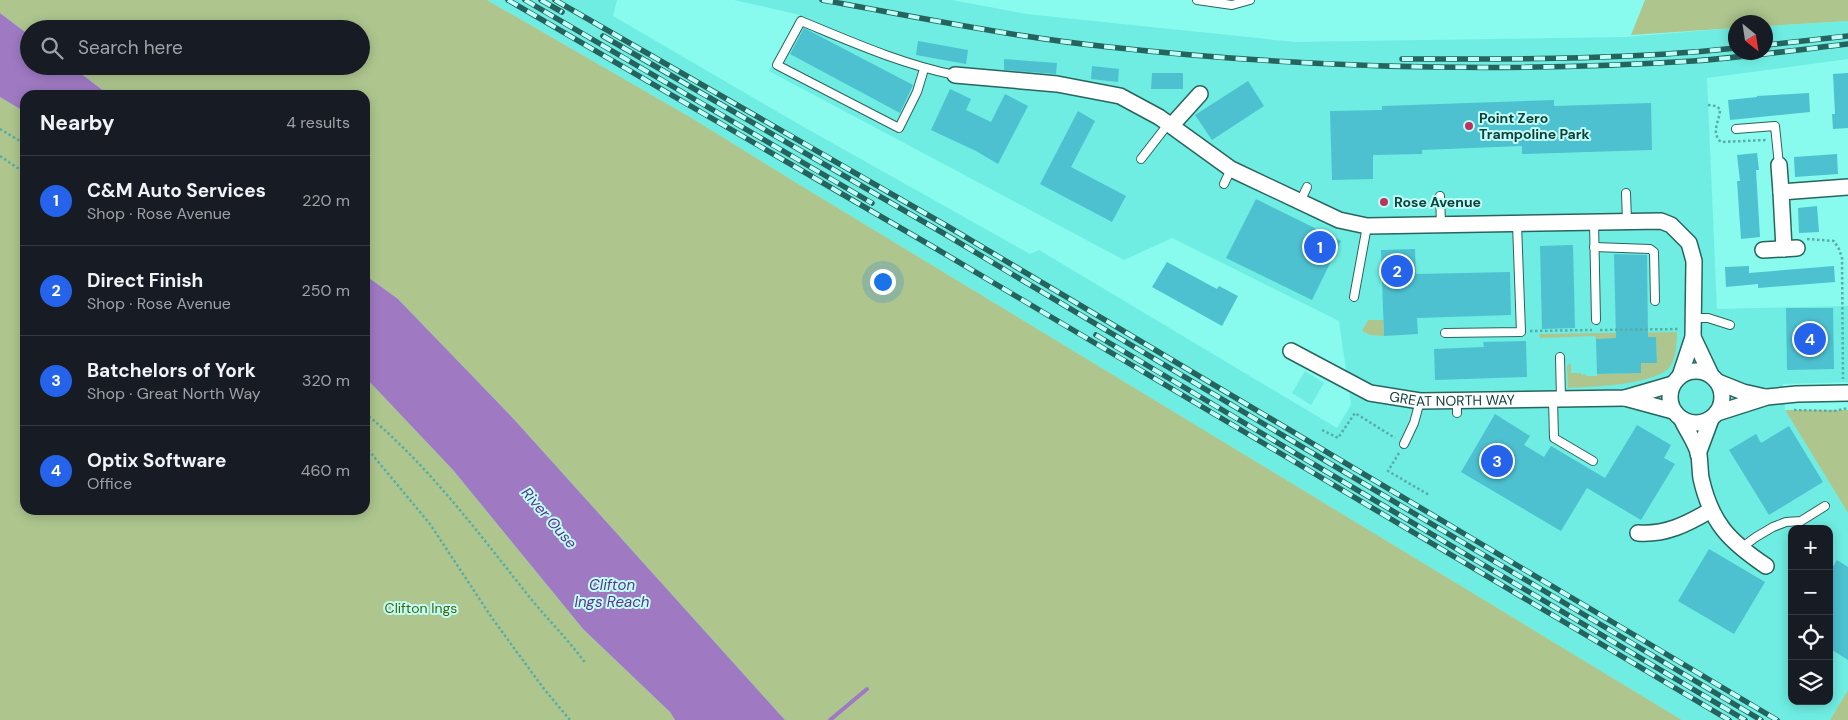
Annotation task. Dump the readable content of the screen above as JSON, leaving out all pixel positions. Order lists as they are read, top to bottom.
{
  "streets": {
    "street": ["GREAT NORTH WAY"]
  },
  "water": ["River Ouse", "Clifton Ings Reach"],
  "parks": ["Clifton Ings"],
  "places": ["Point Zero Trampoline Park", "Rose Avenue"],
  "north": "bottom right",
  "page": {
    "search": "Search here",
    "heading": ["Nearby", "4 results"],
    "list": [
      {
        "mark": "1",
        "name": "C&M Auto Services",
        "note": "Shop · Rose Avenue",
        "value": "220 m"
      },
      {
        "mark": "2",
        "name": "Direct Finish",
        "note": "Shop · Rose Avenue",
        "value": "250 m"
      },
      {
        "mark": "3",
        "name": "Batchelors of York",
        "note": "Shop · Great North Way",
        "value": "320 m"
      },
      {
        "mark": "4",
        "name": "Optix Software",
        "note": "Office",
        "value": "460 m"
      }
    ],
    "pins": [
      "1",
      "2",
      "4",
      "3"
    ],
    "map_buttons": ["+", "−"]
  }
}
